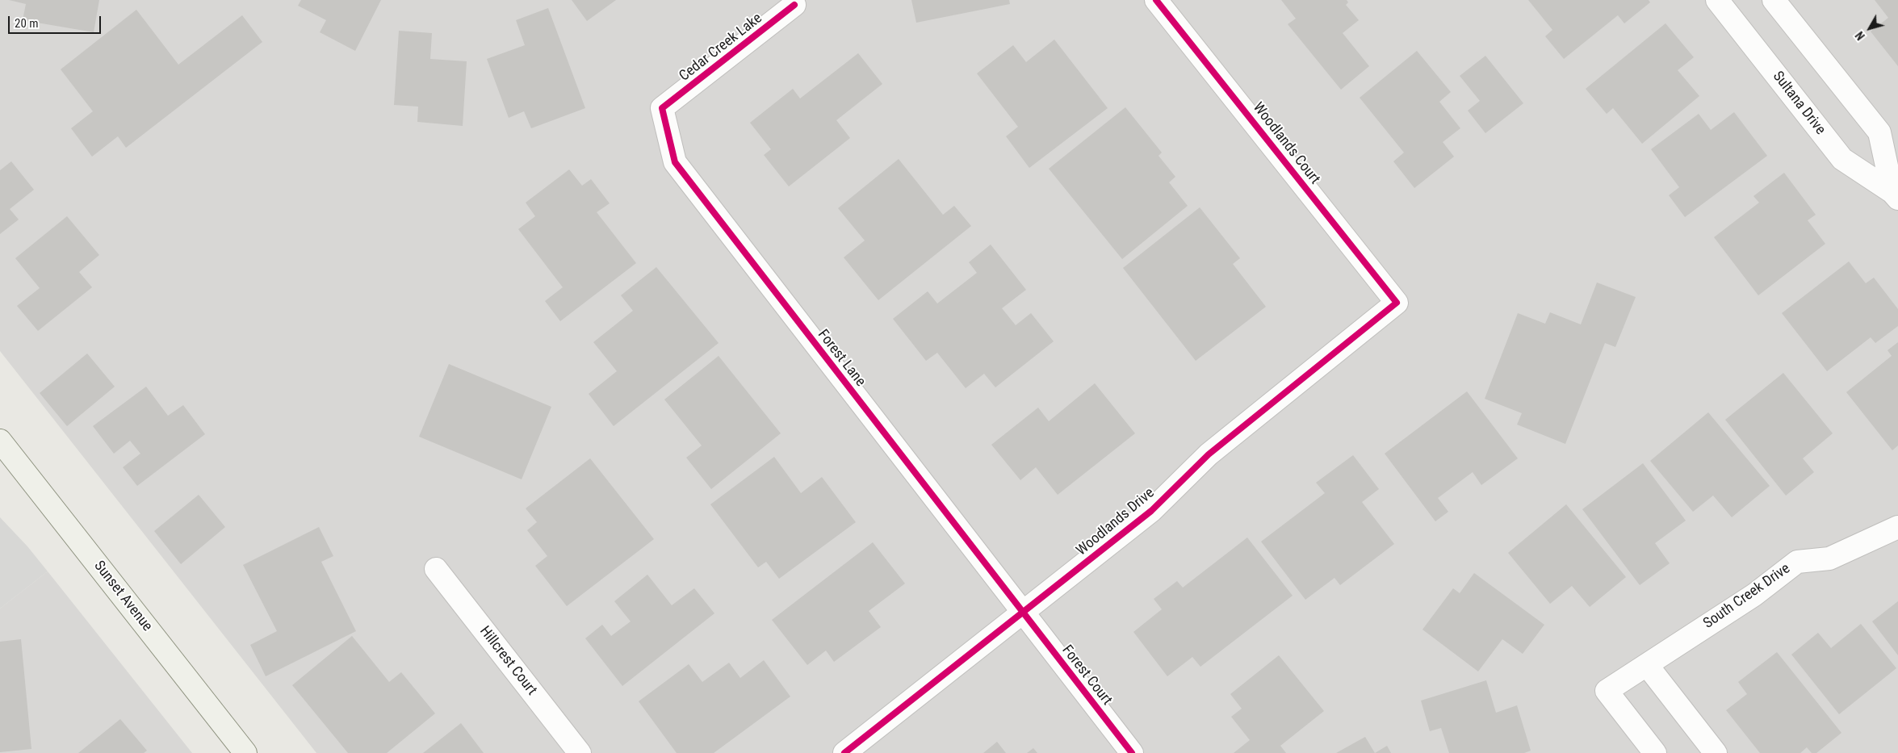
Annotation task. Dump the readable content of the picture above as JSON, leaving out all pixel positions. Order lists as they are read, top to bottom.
{
  "streets": {
    "main road": ["Sunset Avenue"],
    "street": [
      "Cedar Creek Lake",
      "Sultana Drive",
      "Woodlands Court",
      "Forest Lane",
      "Woodlands Drive",
      "South Creek Drive",
      "Hillcrest Court",
      "Forest Court"
    ]
  },
  "crossings": [
    ["Cedar Creek Lake", "Forest Lane"],
    ["Woodlands Court", "Woodlands Drive"],
    ["Forest Lane", "Woodlands Drive"],
    ["Forest Lane", "Forest Court"],
    ["Woodlands Drive", "Forest Court"]
  ],
  "scale_bar": "20 m",
  "north": "bottom left"
}
